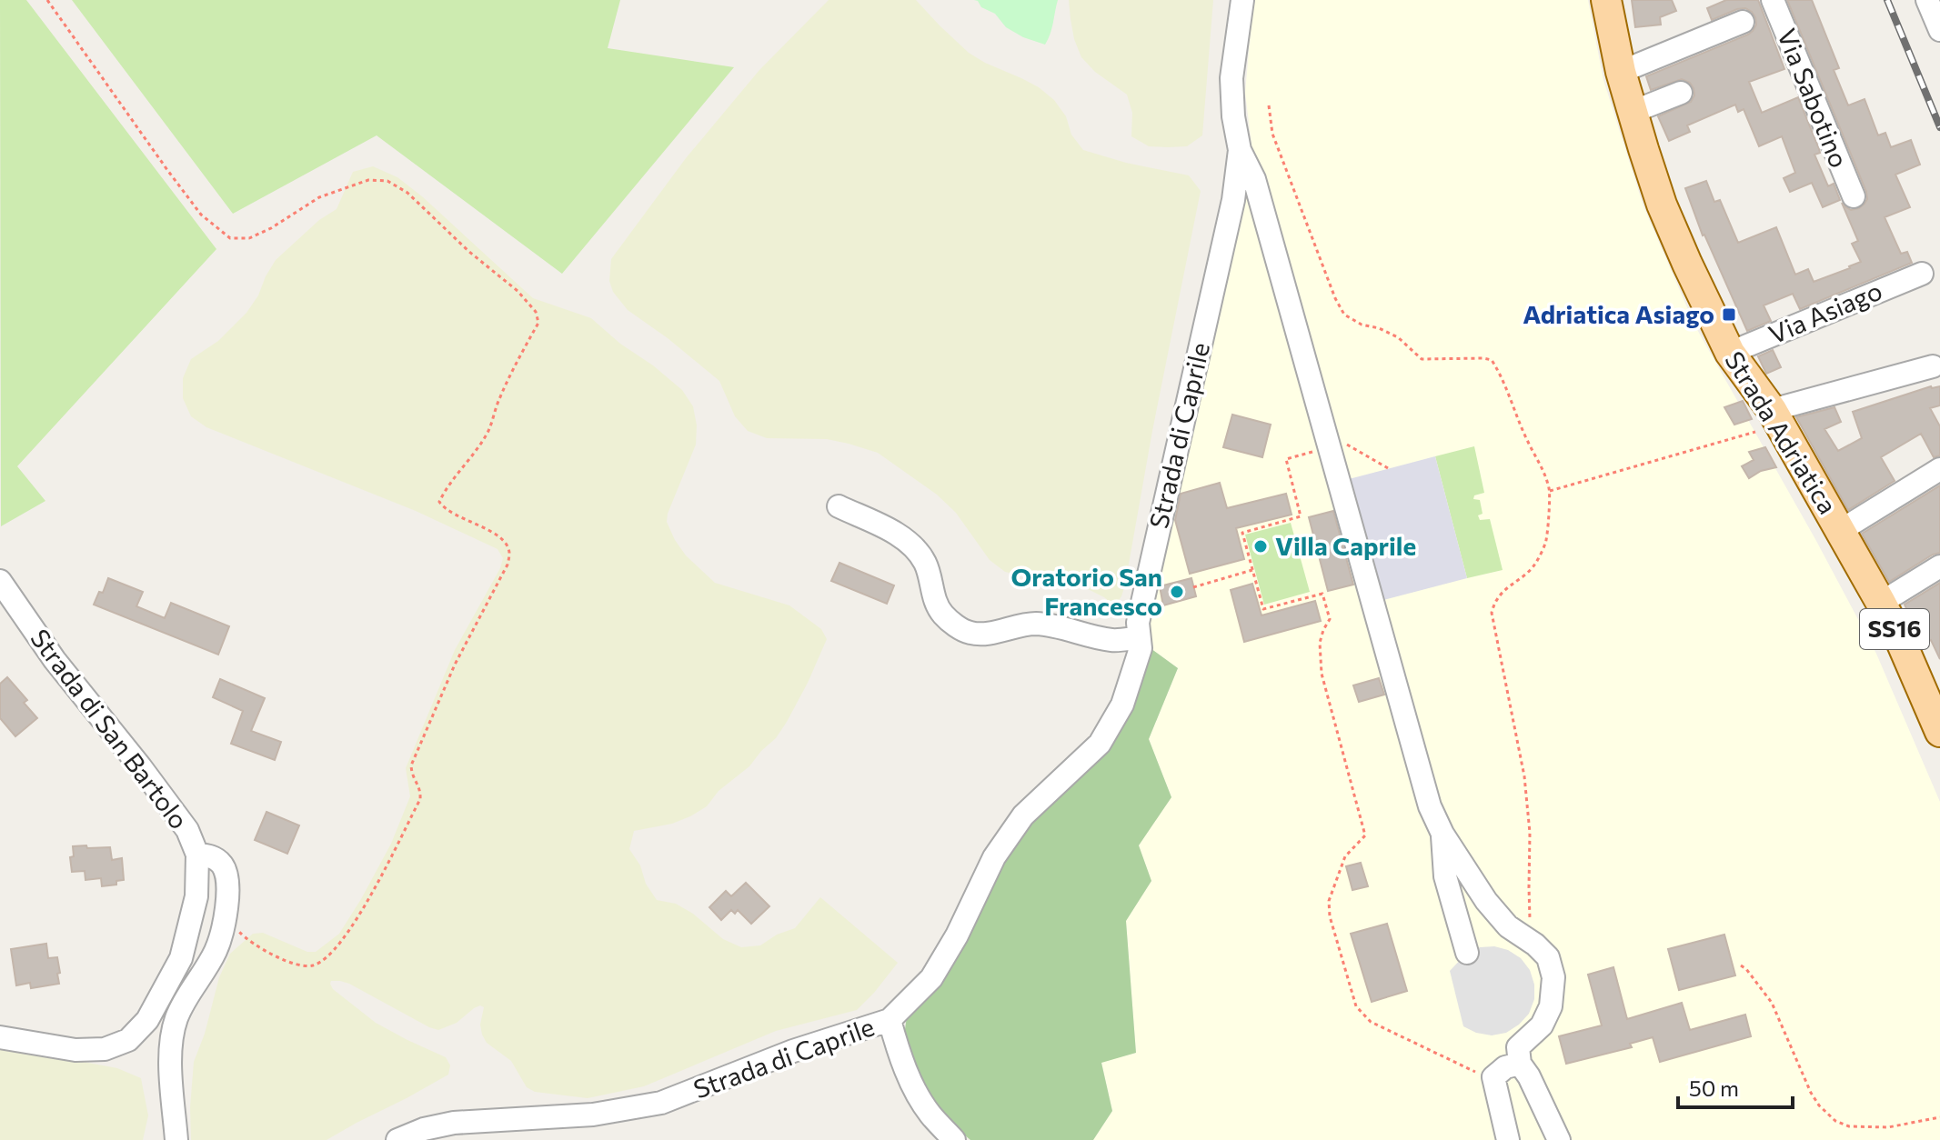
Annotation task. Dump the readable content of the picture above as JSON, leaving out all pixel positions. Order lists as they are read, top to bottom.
{
  "streets": {
    "main road": ["Strada Adriatica", "SS16"],
    "street": [
      "Via Sabotino",
      "Via Asiago",
      "Strada di Caprile",
      "Strada di San Bartolo"
    ]
  },
  "crossings": [
    ["Via Asiago", "Strada Adriatica"]
  ],
  "places": {
    "transit": ["Adriatica Asiago"],
    "other": ["Villa Caprile", "Oratorio San Francesco"]
  },
  "scale_bar": "50 m"
}
